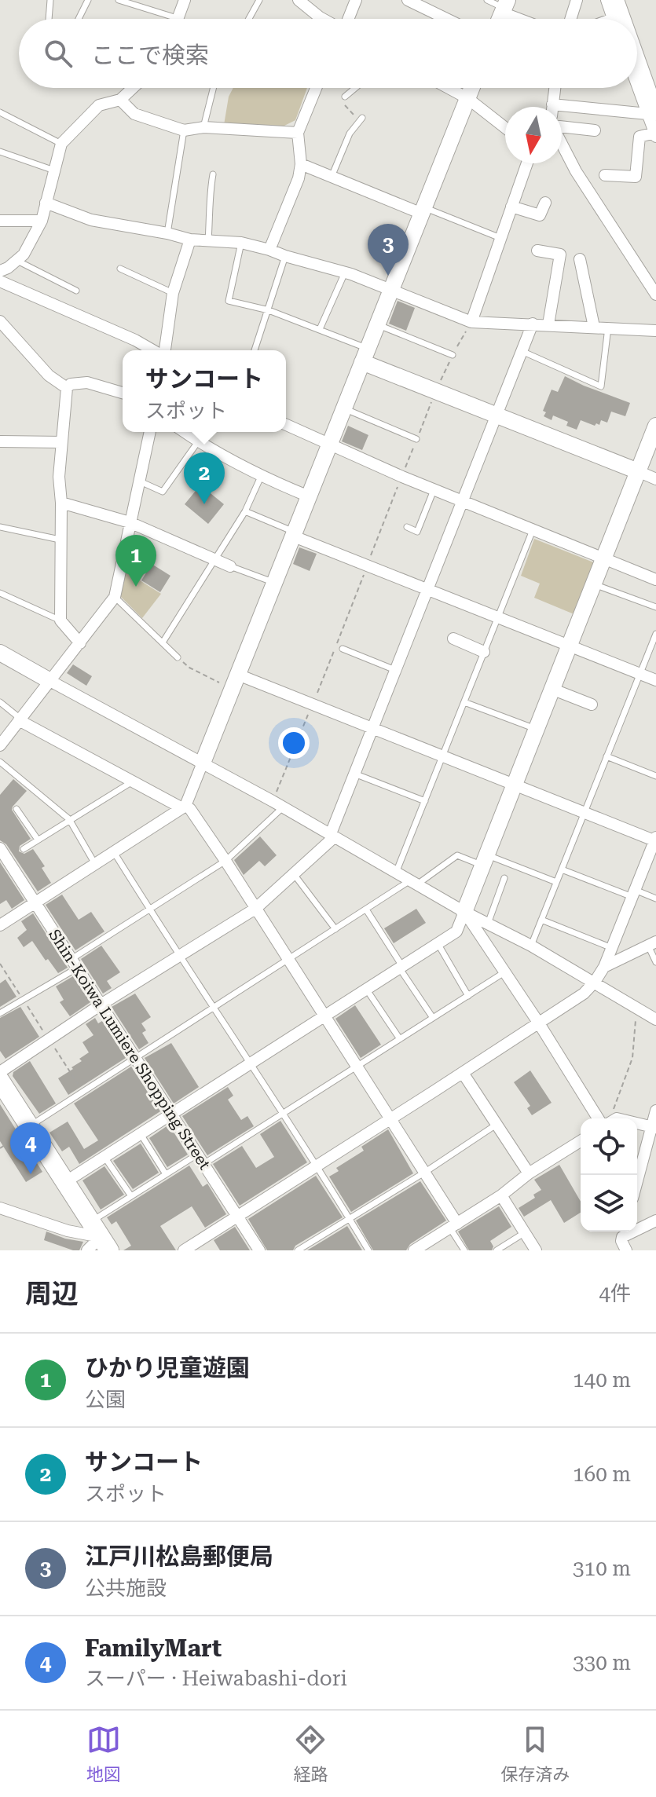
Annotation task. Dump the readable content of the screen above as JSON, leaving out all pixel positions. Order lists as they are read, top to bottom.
{
  "streets": {
    "street": ["Shin-Koiwa Lumiere Shopping Street"]
  },
  "north": "bottom",
  "page": {
    "search": "ここで検索",
    "pins": [
      "3",
      "2",
      "1",
      "4"
    ],
    "popup": ["サンコート", "スポット"],
    "heading": ["周辺", "4件"],
    "list": [
      {
        "mark": "1",
        "name": "ひかり児童遊園",
        "note": "公園",
        "value": "140 m"
      },
      {
        "mark": "2",
        "name": "サンコート",
        "note": "スポット",
        "value": "160 m"
      },
      {
        "mark": "3",
        "name": "江戸川松島郵便局",
        "note": "公共施設",
        "value": "310 m"
      },
      {
        "mark": "4",
        "name": "FamilyMart",
        "note": "スーパー · Heiwabashi-dori",
        "value": "330 m"
      }
    ],
    "nav": ["地図", "経路", "保存済み"]
  }
}
